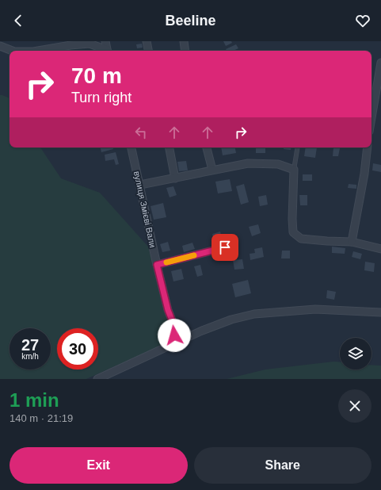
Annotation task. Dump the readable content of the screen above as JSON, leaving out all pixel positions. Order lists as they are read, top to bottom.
{
  "streets": {
    "street": ["вулиця Змієві Вали"]
  },
  "page": {
    "header": "Beeline",
    "turn": ["70 m", "Turn right"],
    "speed": "27 km/h",
    "limit": "30",
    "heading": ["1 min", "140 m · 21:19"],
    "buttons": ["Exit", "Share"]
  }
}
